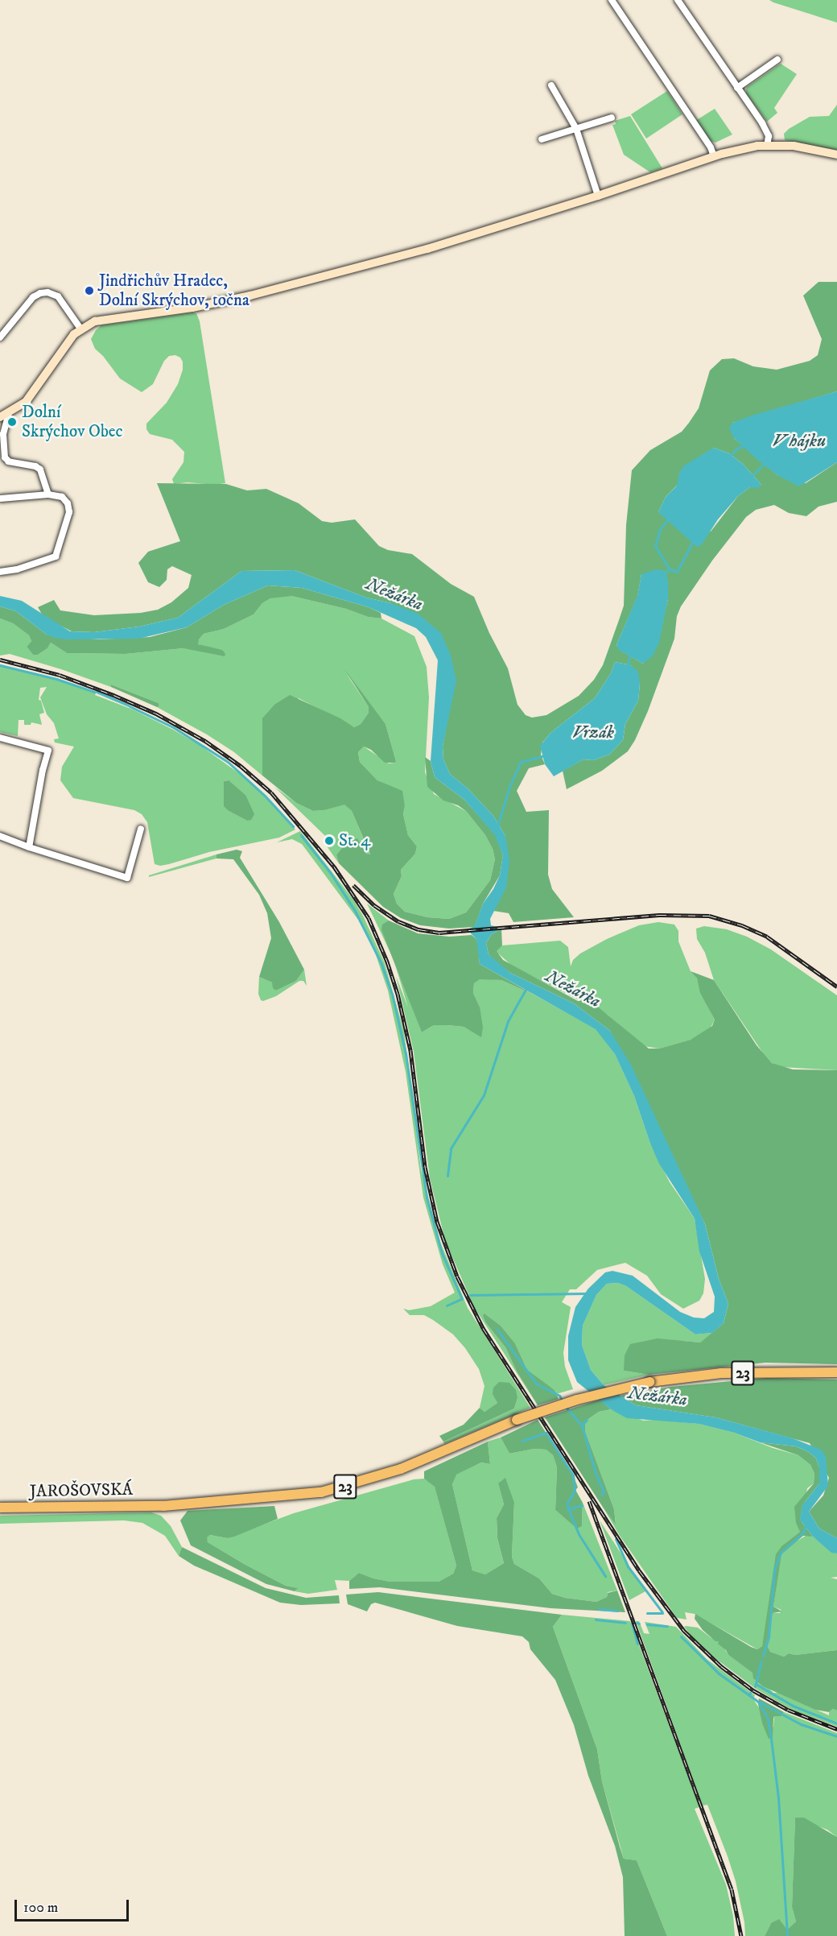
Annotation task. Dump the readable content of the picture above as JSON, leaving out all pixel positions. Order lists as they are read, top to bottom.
{
  "streets": {
    "main road": ["23", "JAROŠOVSKÁ"]
  },
  "water": ["V hájku", "Nežárka", "Vrzák"],
  "places": ["Jindřichův Hradec, Dolní Skrýchov, točna", "Dolní Skrýchov Obec", "St. 4"],
  "scale_bar": "100 m"
}
